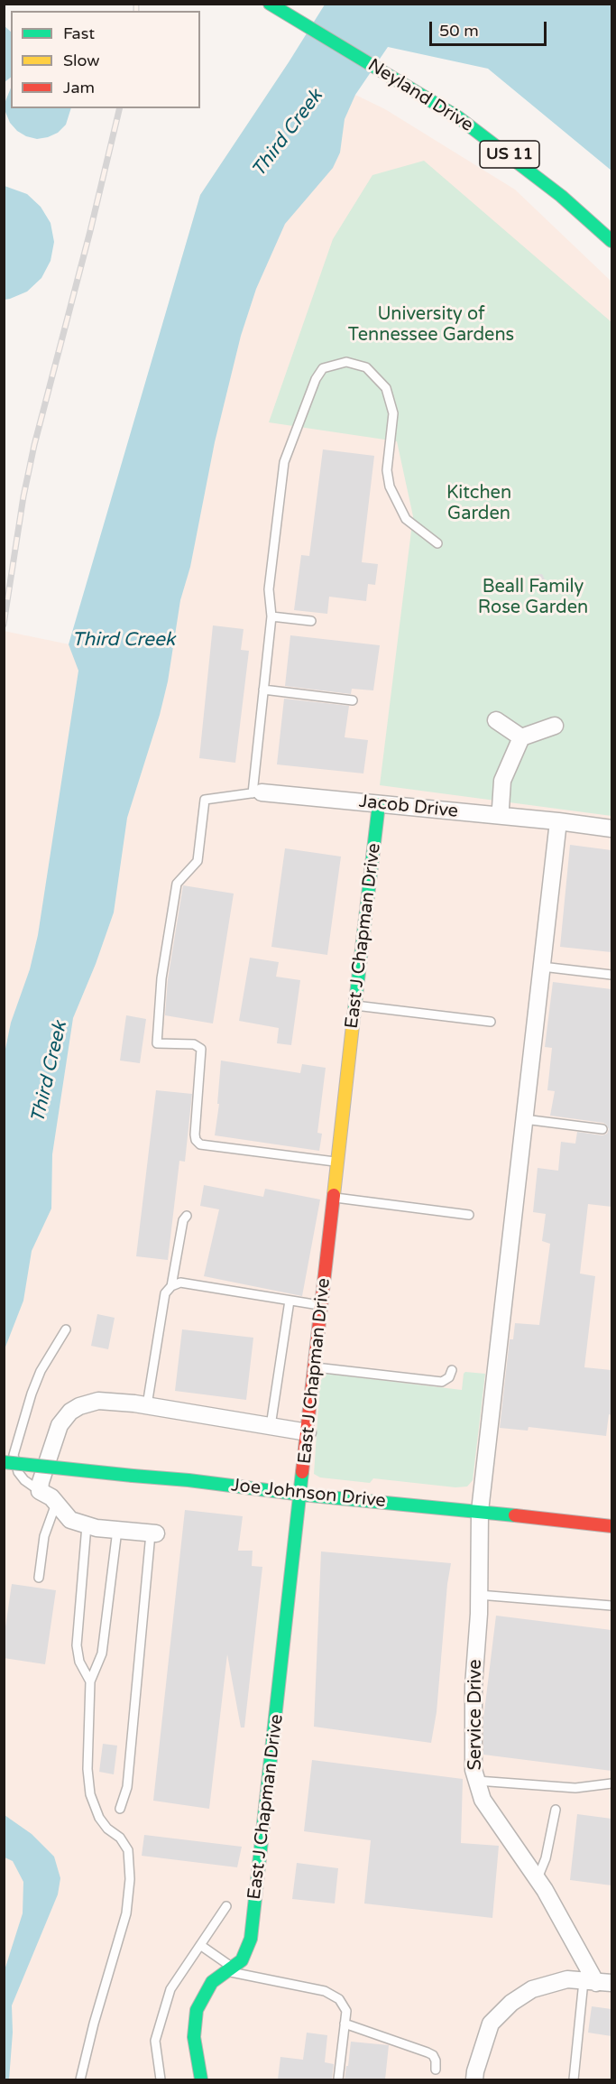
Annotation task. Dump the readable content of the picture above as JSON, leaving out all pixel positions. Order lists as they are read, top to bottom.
{
  "streets": {
    "street": [
      "Neyland Drive",
      "US 11",
      "Jacob Drive",
      "East J Chapman Drive",
      "Joe Johnson Drive",
      "Service Drive"
    ]
  },
  "crossings": [
    ["Jacob Drive", "East J Chapman Drive"],
    ["Jacob Drive", "Service Drive"],
    ["East J Chapman Drive", "Joe Johnson Drive"],
    ["Joe Johnson Drive", "Service Drive"]
  ],
  "water": ["Third Creek"],
  "parks": ["University of Tennessee Gardens", "Kitchen Garden", "Beall Family Rose Garden"],
  "legend": ["Fast", "Slow", "Jam"],
  "scale_bar": "50 m"
}
